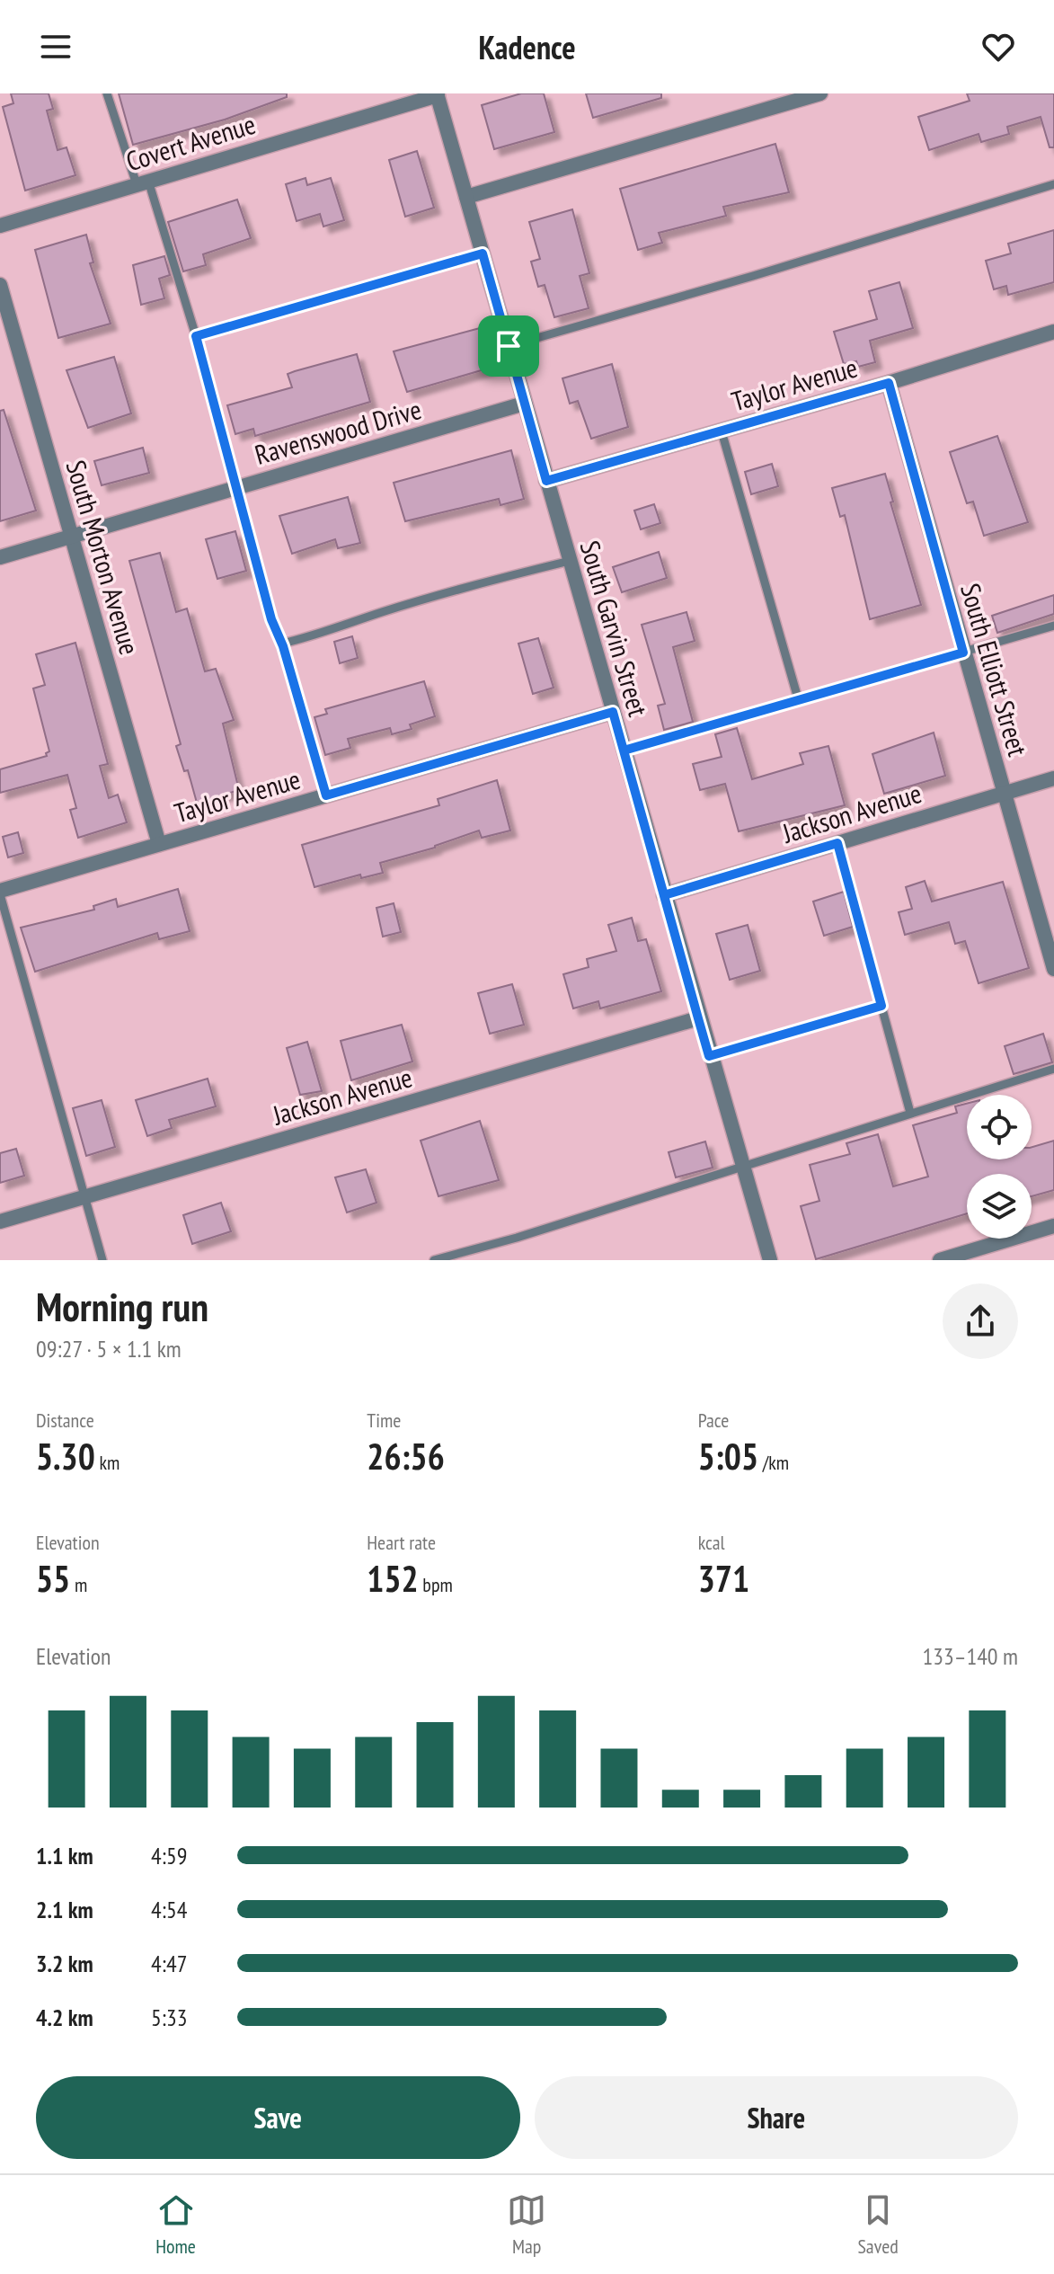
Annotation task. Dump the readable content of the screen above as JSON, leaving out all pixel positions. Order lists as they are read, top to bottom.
{
  "streets": {
    "street": [
      "Covert Avenue",
      "Taylor Avenue",
      "Ravenswood Drive",
      "South Morton Avenue",
      "South Garvin Street",
      "South Elliott Street",
      "Jackson Avenue"
    ]
  },
  "crossings": [
    ["Covert Avenue", "South Garvin Street"],
    ["Taylor Avenue", "South Morton Avenue"],
    ["Taylor Avenue", "South Garvin Street"],
    ["Taylor Avenue", "South Elliott Street"],
    ["Ravenswood Drive", "South Morton Avenue"],
    ["Ravenswood Drive", "South Garvin Street"],
    ["South Garvin Street", "Jackson Avenue"],
    ["South Elliott Street", "Jackson Avenue"]
  ],
  "page": {
    "header": "Kadence",
    "heading": ["Morning run", "09:27 · 5 × 1.1 km"],
    "stats": [
      ["Distance", "5.30 km"],
      ["Time", "26:56"],
      ["Pace", "5:05 /km"],
      ["Elevation", "55 m"],
      ["Heart rate", "152 bpm"],
      ["kcal", "371"]
    ],
    "chart": ["Elevation", "133–140 m"],
    "list": [
      {
        "name": "1.1 km",
        "note": "4:59"
      },
      {
        "name": "2.1 km",
        "note": "4:54"
      },
      {
        "name": "3.2 km",
        "note": "4:47"
      },
      {
        "name": "4.2 km",
        "note": "5:33"
      }
    ],
    "buttons": ["Save", "Share"],
    "tabs": ["Home", "Map", "Saved"]
  }
}
